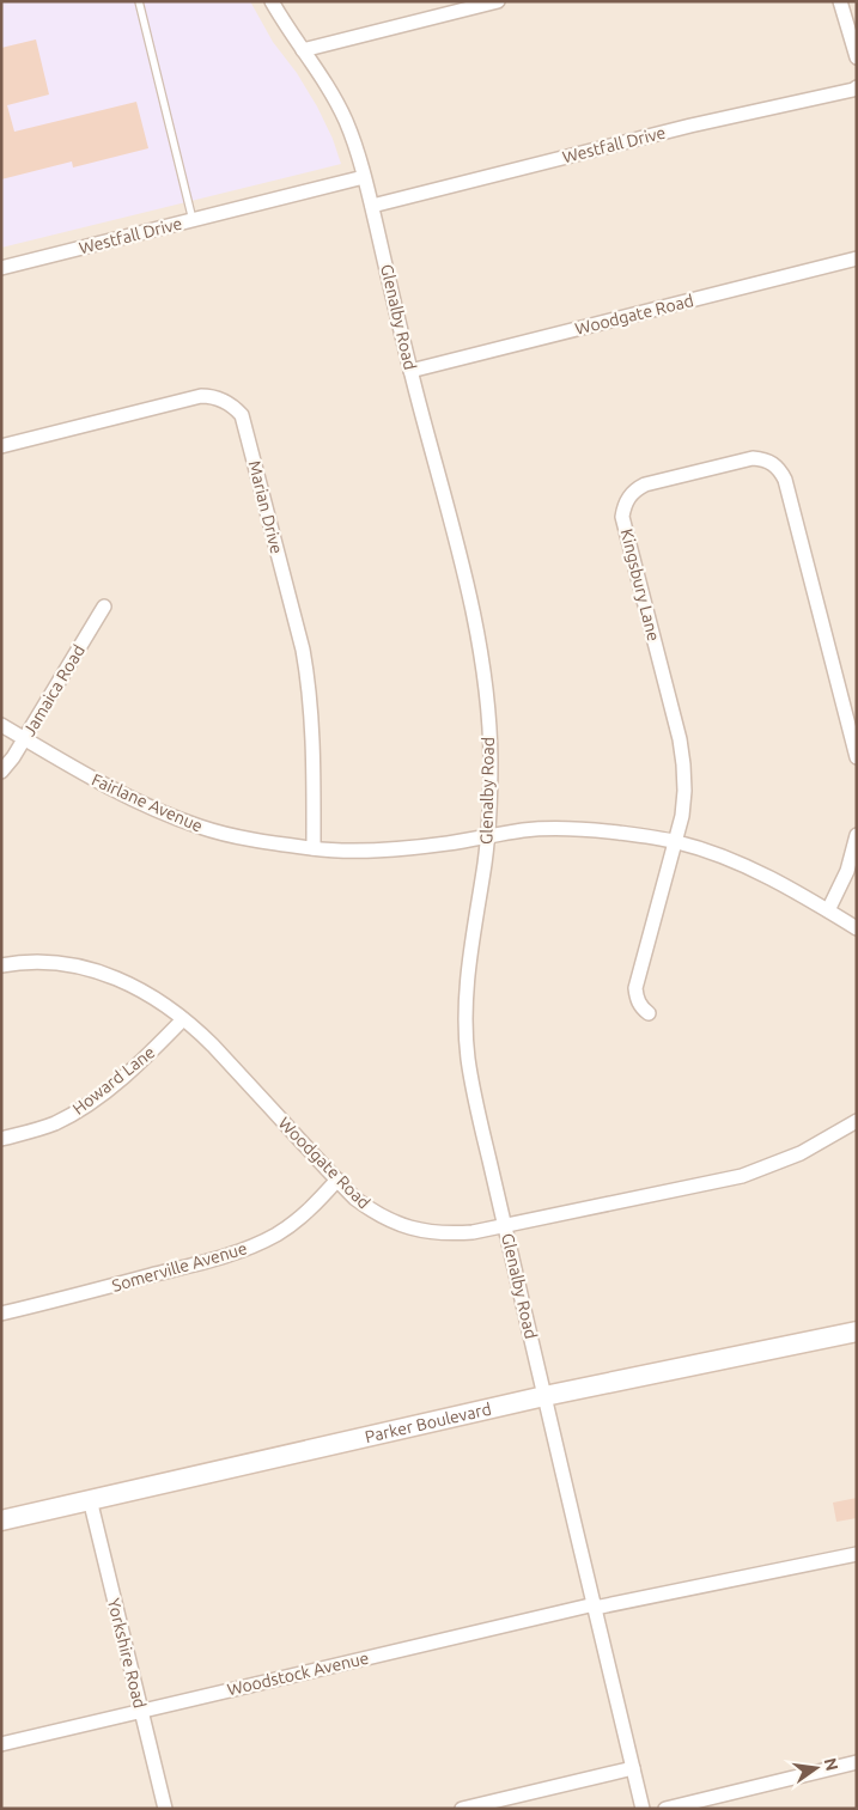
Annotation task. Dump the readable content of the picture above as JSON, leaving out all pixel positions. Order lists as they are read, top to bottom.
{
  "streets": {
    "street": [
      "Westfall Drive",
      "Woodgate Road",
      "Glenalby Road",
      "Marian Drive",
      "Kingsbury Lane",
      "Jamaica Road",
      "Fairlane Avenue",
      "Howard Lane",
      "Somerville Avenue",
      "Parker Boulevard",
      "Yorkshire Road",
      "Woodstock Avenue"
    ]
  },
  "crossings": [
    ["Westfall Drive", "Glenalby Road"],
    ["Woodgate Road", "Glenalby Road"],
    ["Woodgate Road", "Howard Lane"],
    ["Woodgate Road", "Somerville Avenue"],
    ["Glenalby Road", "Fairlane Avenue"],
    ["Glenalby Road", "Parker Boulevard"],
    ["Glenalby Road", "Woodstock Avenue"],
    ["Marian Drive", "Fairlane Avenue"],
    ["Kingsbury Lane", "Fairlane Avenue"],
    ["Jamaica Road", "Fairlane Avenue"],
    ["Parker Boulevard", "Yorkshire Road"],
    ["Yorkshire Road", "Woodstock Avenue"]
  ],
  "north": "right"
}
